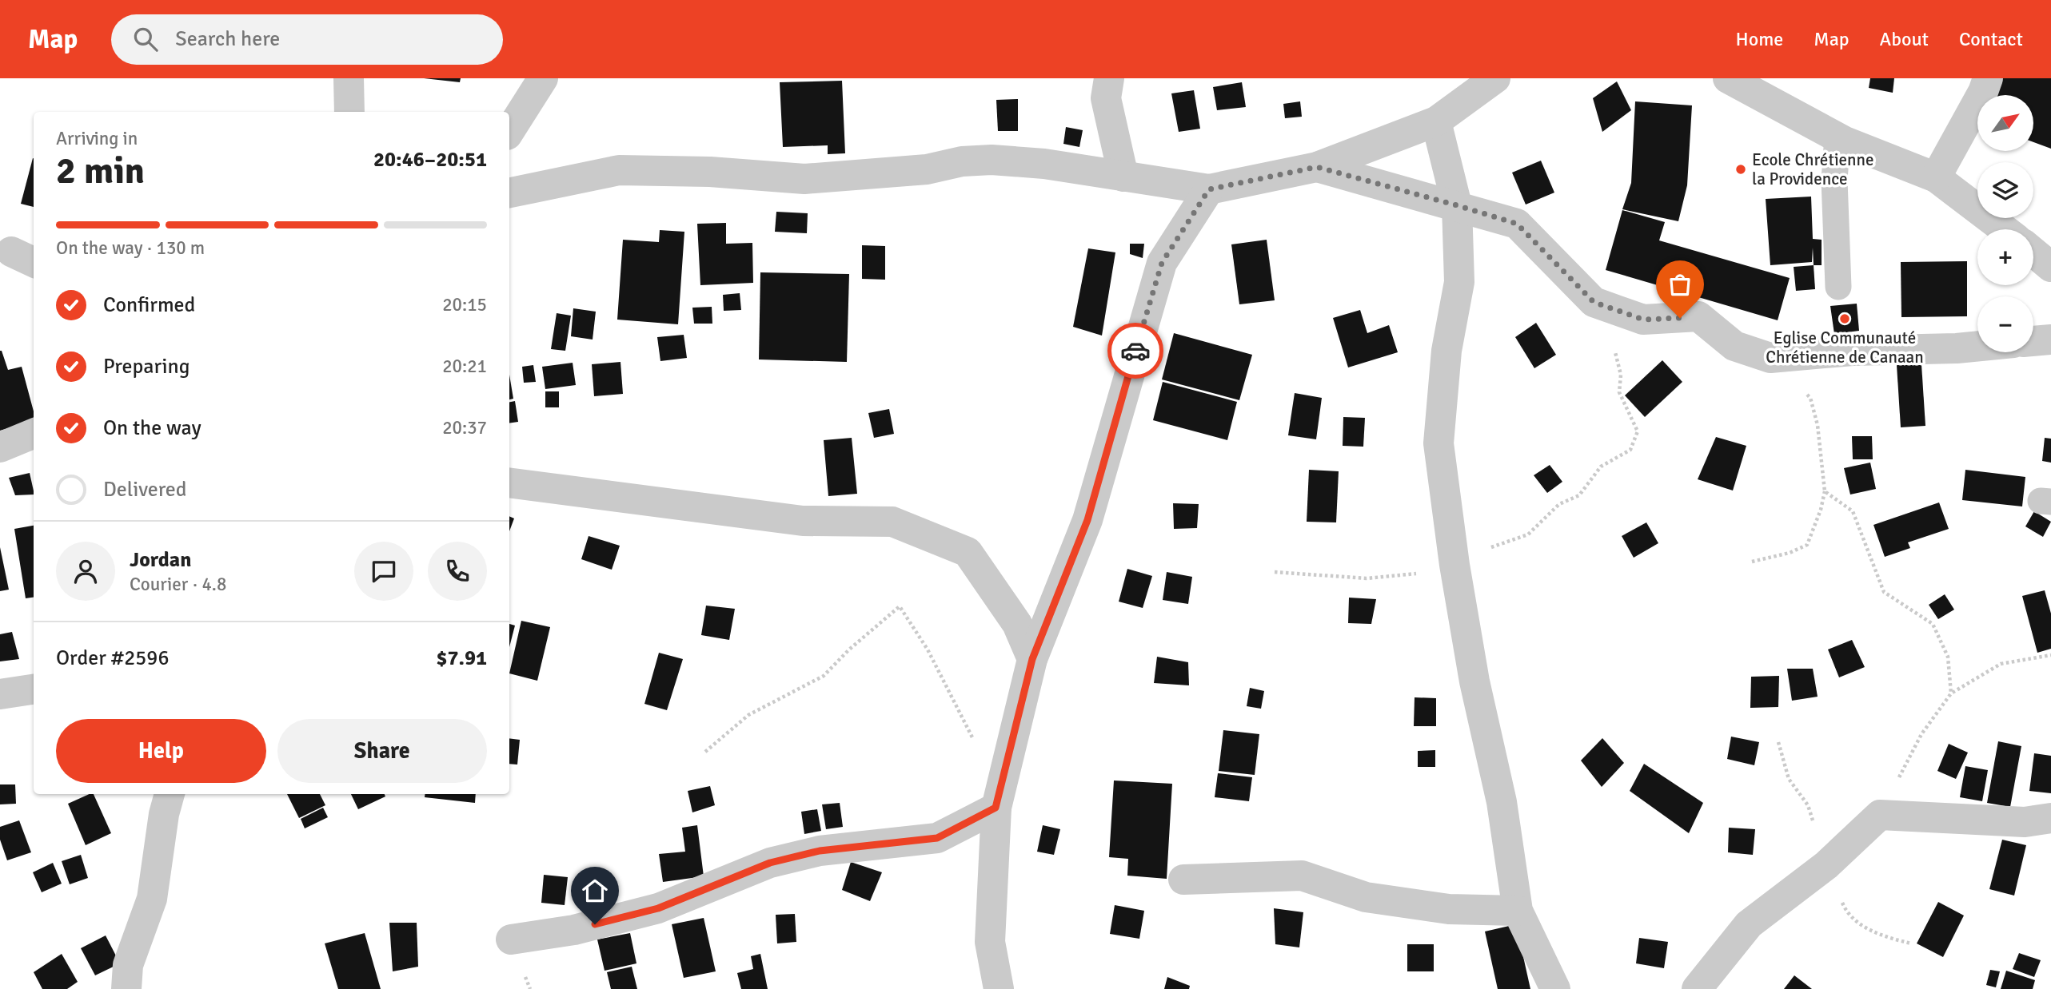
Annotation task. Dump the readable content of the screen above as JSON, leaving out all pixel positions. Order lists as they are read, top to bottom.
{
  "places": ["Ecole Chrétienne la Providence", "Eglise Communauté Chrétienne de Canaan"],
  "north": "top right",
  "page": {
    "header": "Map",
    "search": "Search here",
    "nav": [
      "Home",
      "Map",
      "About",
      "Contact"
    ],
    "map_buttons": ["+", "−"],
    "heading": ["2 min", "Arriving in", "20:46–20:51"],
    "panel": [
      "Jordan",
      "Courier · 4.8",
      "Order #2596",
      "$7.91"
    ],
    "bar": "On the way · 130 m",
    "list": [
      ["Confirmed", "20:15"],
      ["Preparing", "20:21"],
      ["On the way", "20:37"],
      "Delivered"
    ],
    "buttons": ["Help", "Share"]
  }
}
